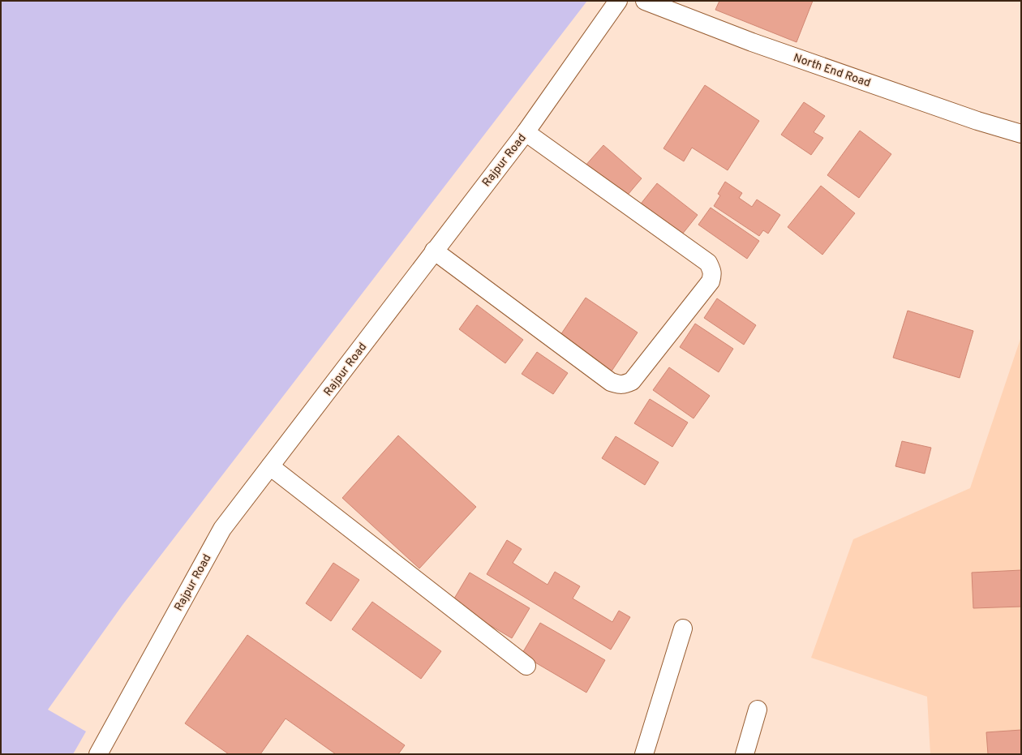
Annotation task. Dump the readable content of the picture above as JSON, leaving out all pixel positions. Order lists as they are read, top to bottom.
{
  "streets": {
    "street": ["North End Road", "Rajpur Road"]
  }
}
